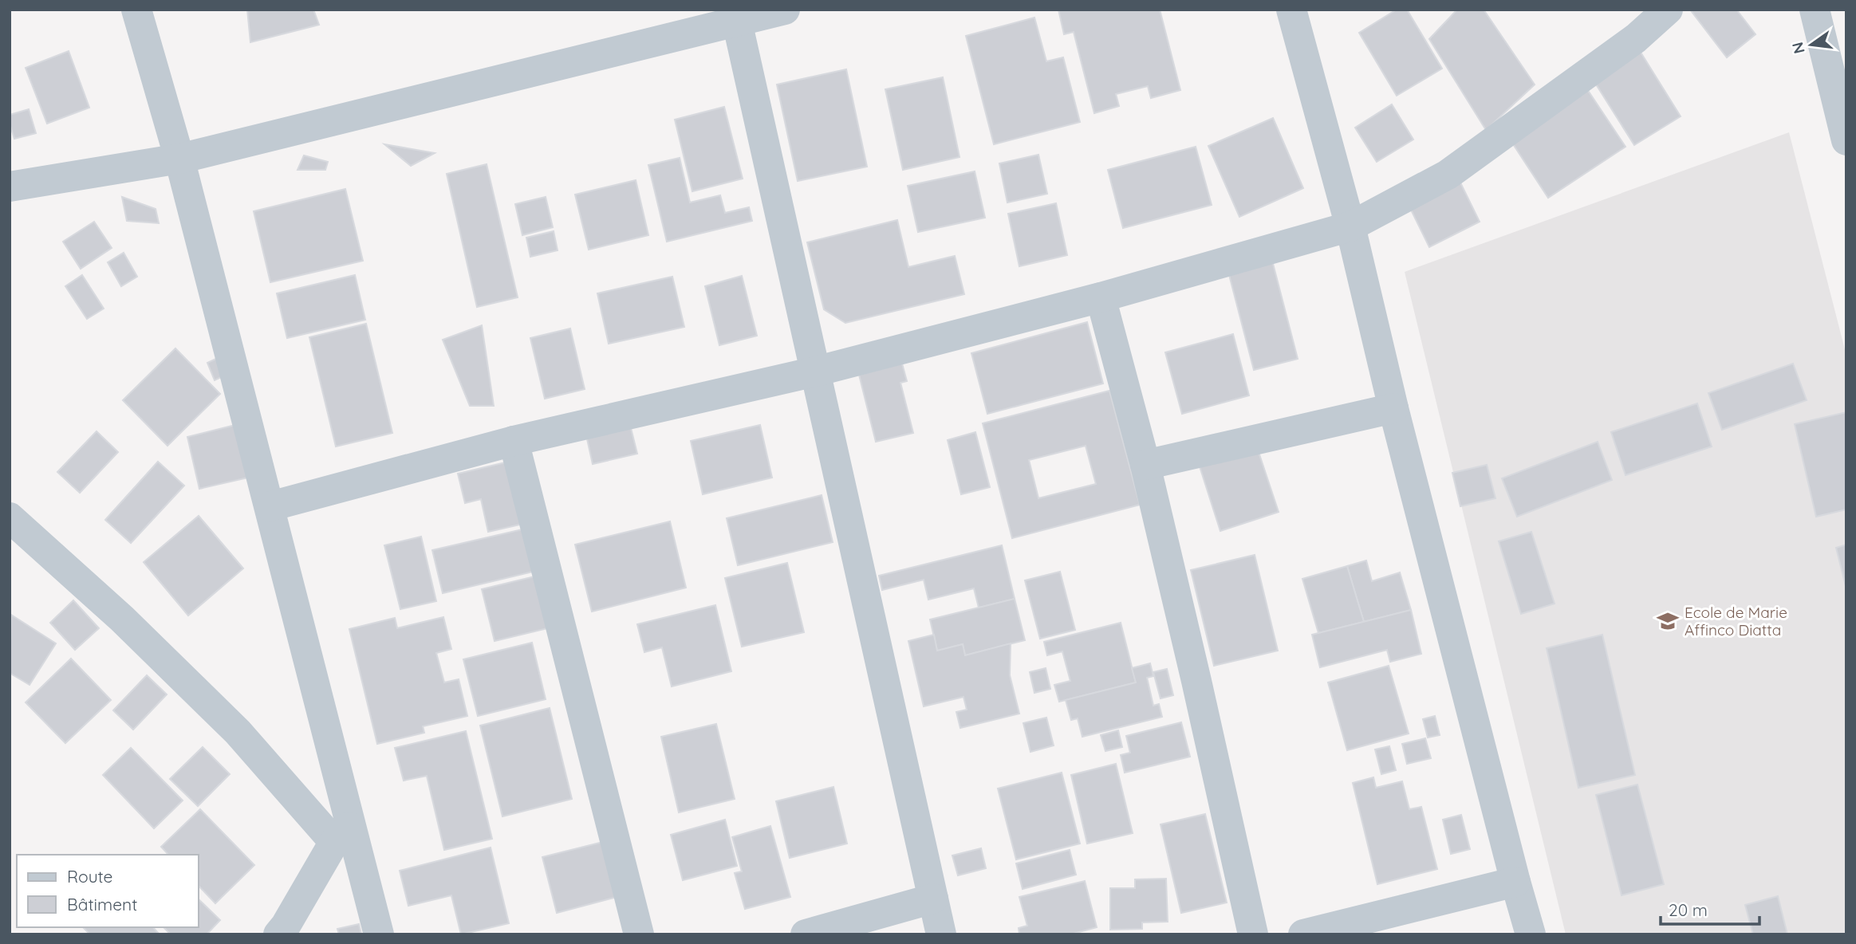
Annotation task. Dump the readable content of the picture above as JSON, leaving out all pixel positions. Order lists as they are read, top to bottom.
{
  "places": {
    "school or university": ["Ecole de Marie Affinco Diatta"]
  },
  "legend": ["Route", "Bâtiment"],
  "scale_bar": "20 m",
  "north": "left"
}
